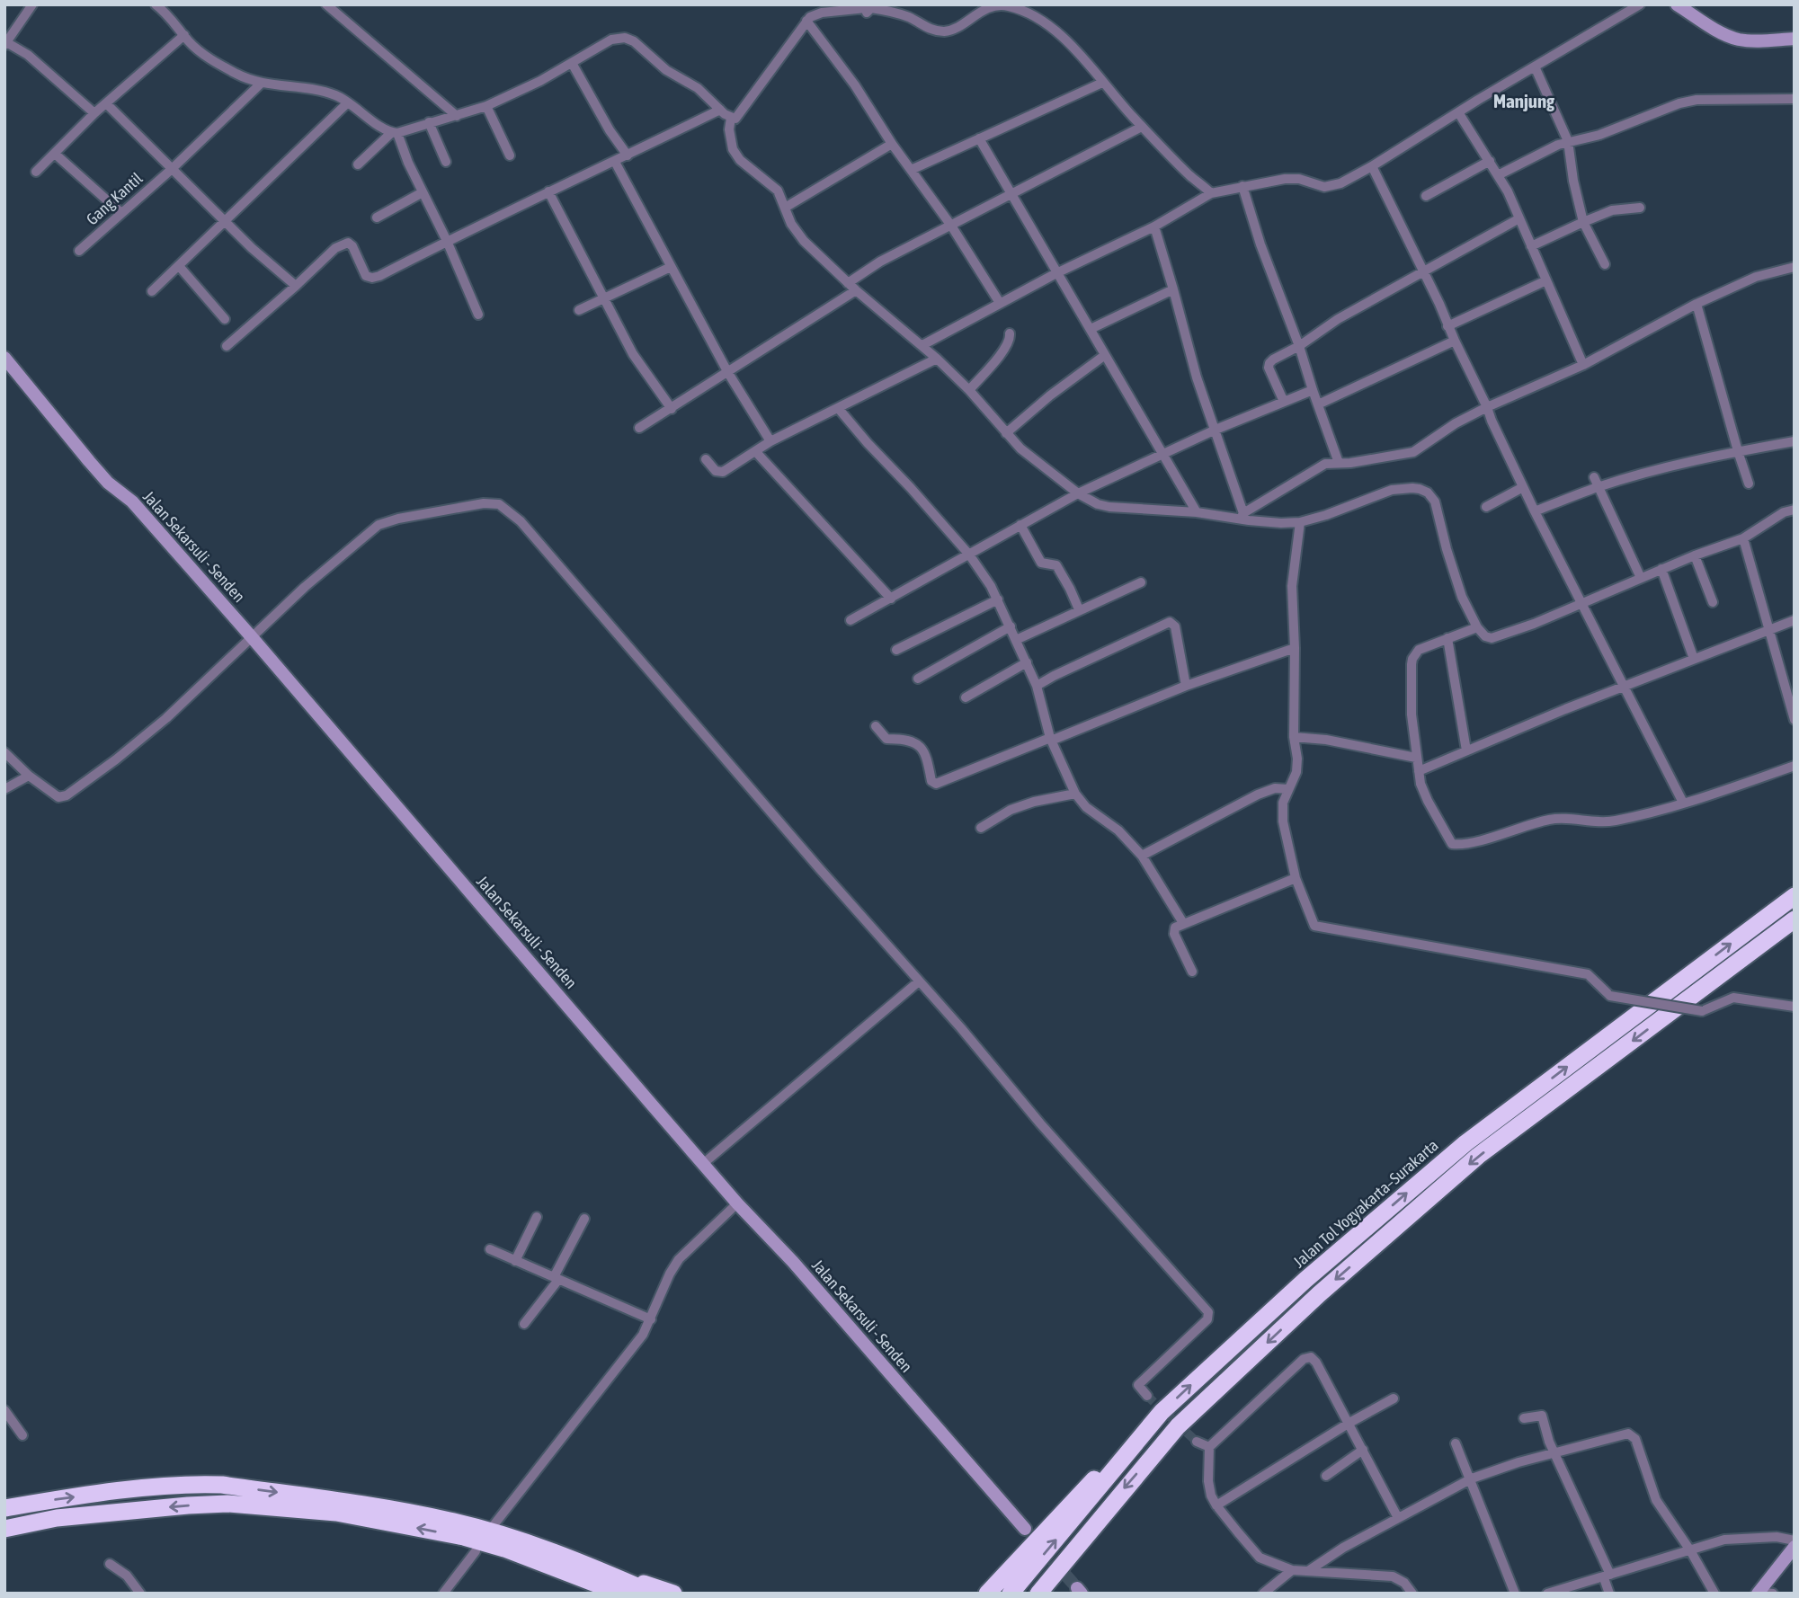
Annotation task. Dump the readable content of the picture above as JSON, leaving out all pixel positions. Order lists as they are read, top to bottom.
{
  "streets": {
    "highway": ["Jalan Tol Yogyakarta–Surakarta"],
    "street": ["Gang Kantil", "Jalan Sekarsuli - Senden"]
  },
  "districts": ["Manjung"]
}
